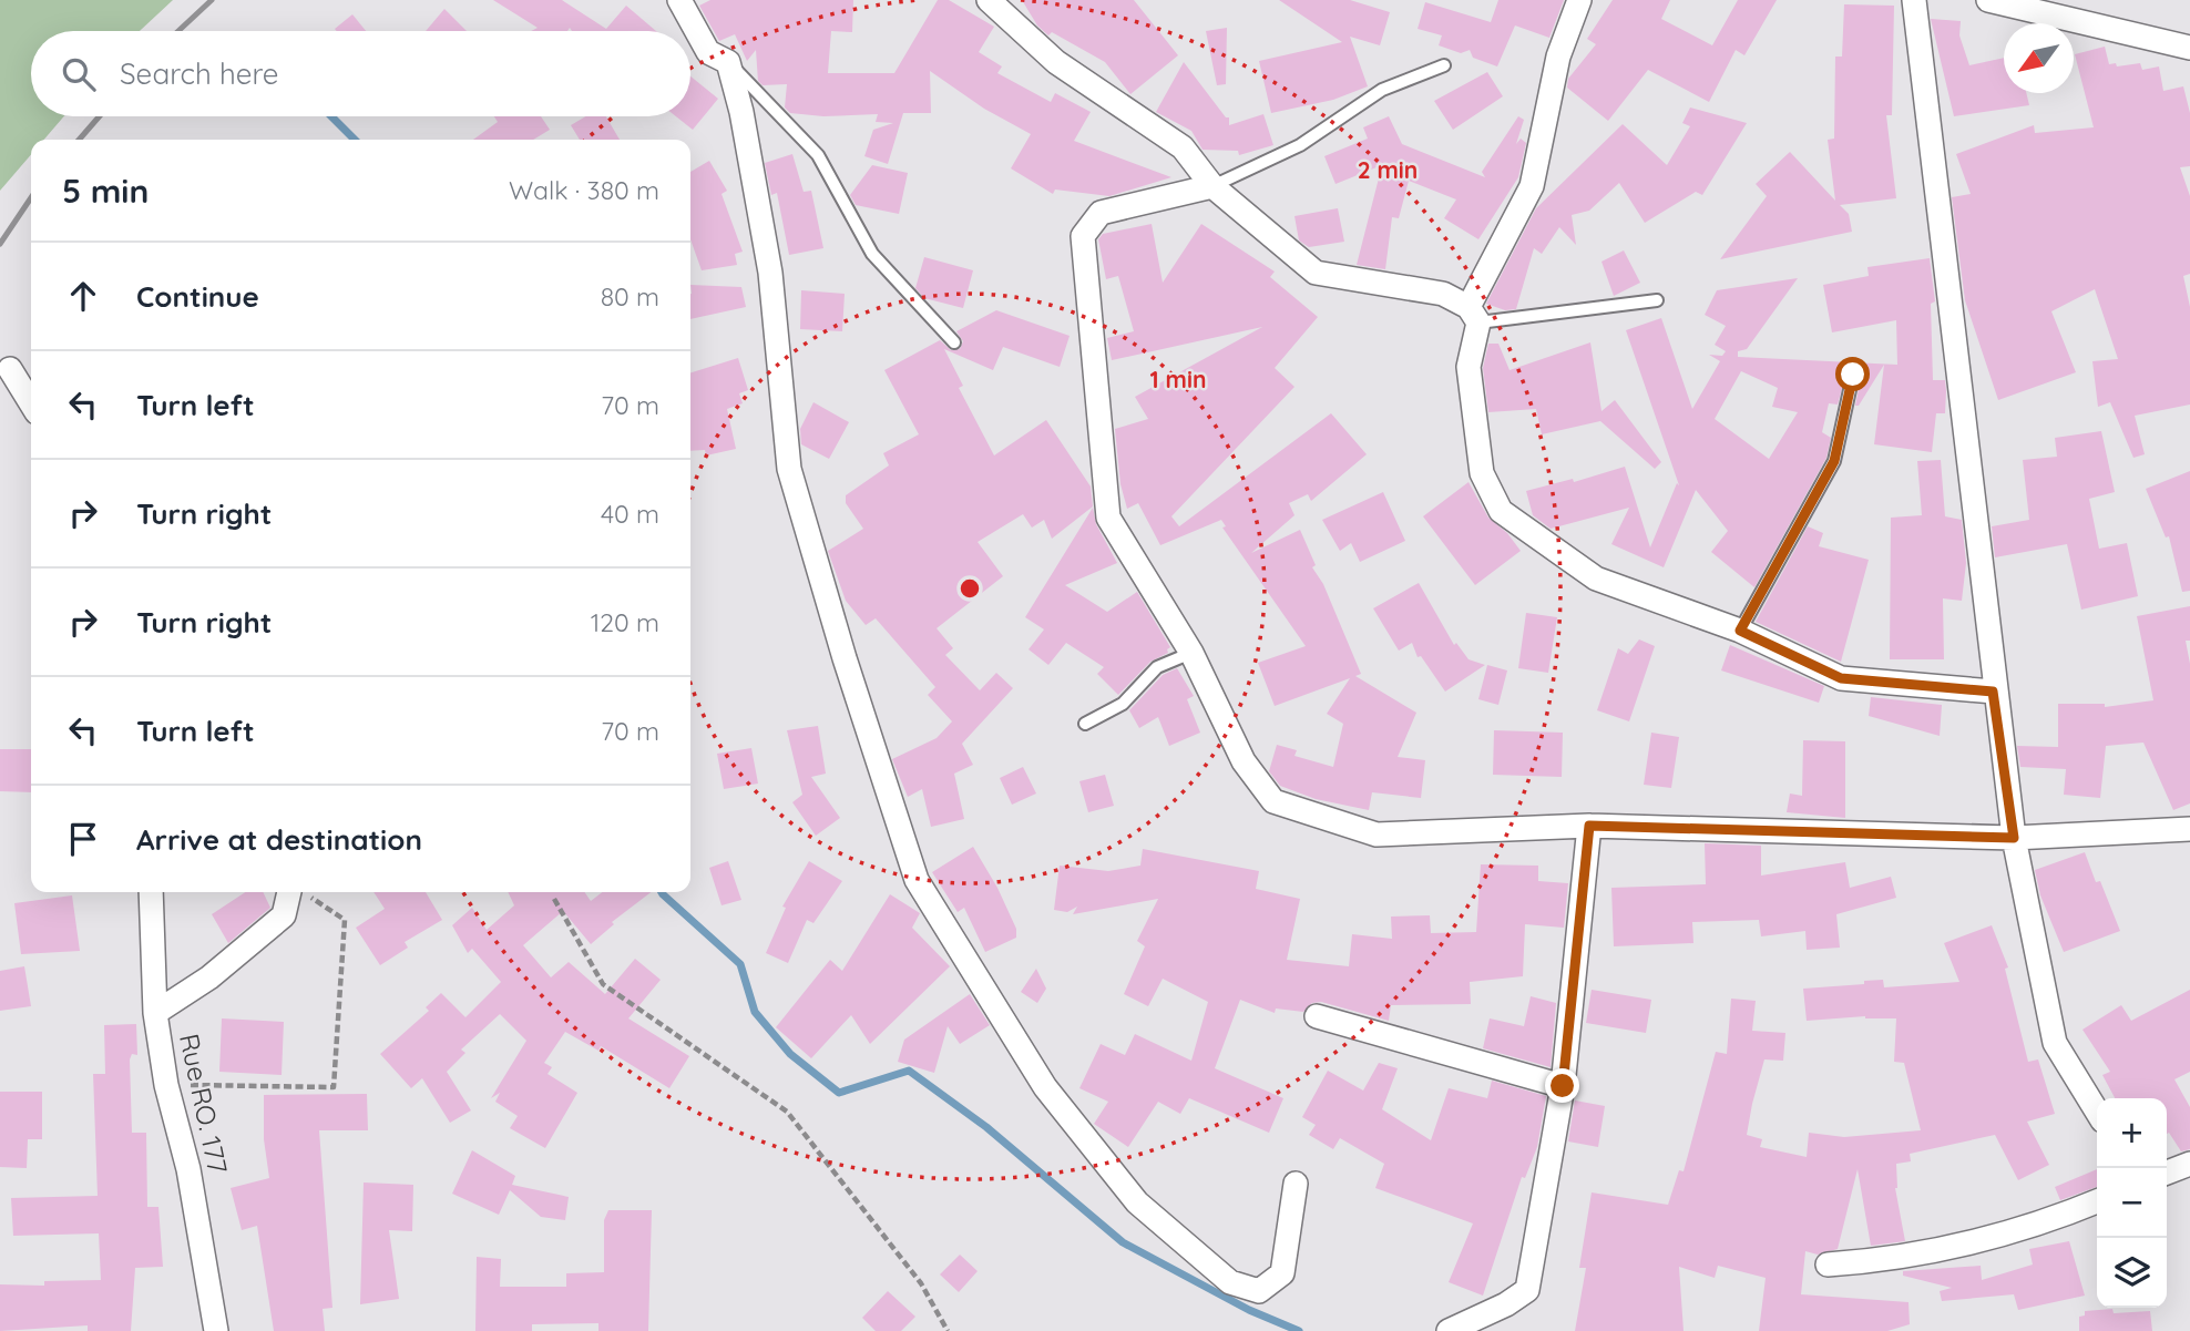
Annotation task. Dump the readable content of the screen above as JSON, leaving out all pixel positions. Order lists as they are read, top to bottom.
{
  "streets": {
    "street": ["Rue RO. 177"]
  },
  "north": "bottom left",
  "page": {
    "search": "Search here",
    "heading": ["5 min", "Walk · 380 m"],
    "list": [
      ["Continue", "80 m"],
      ["Turn left", "70 m"],
      ["Turn right", "40 m"],
      ["Turn right", "120 m"],
      ["Turn left", "70 m"],
      "Arrive at destination"
    ],
    "map_buttons": ["+", "−"]
  },
  "rings": ["2 min", "1 min"]
}
